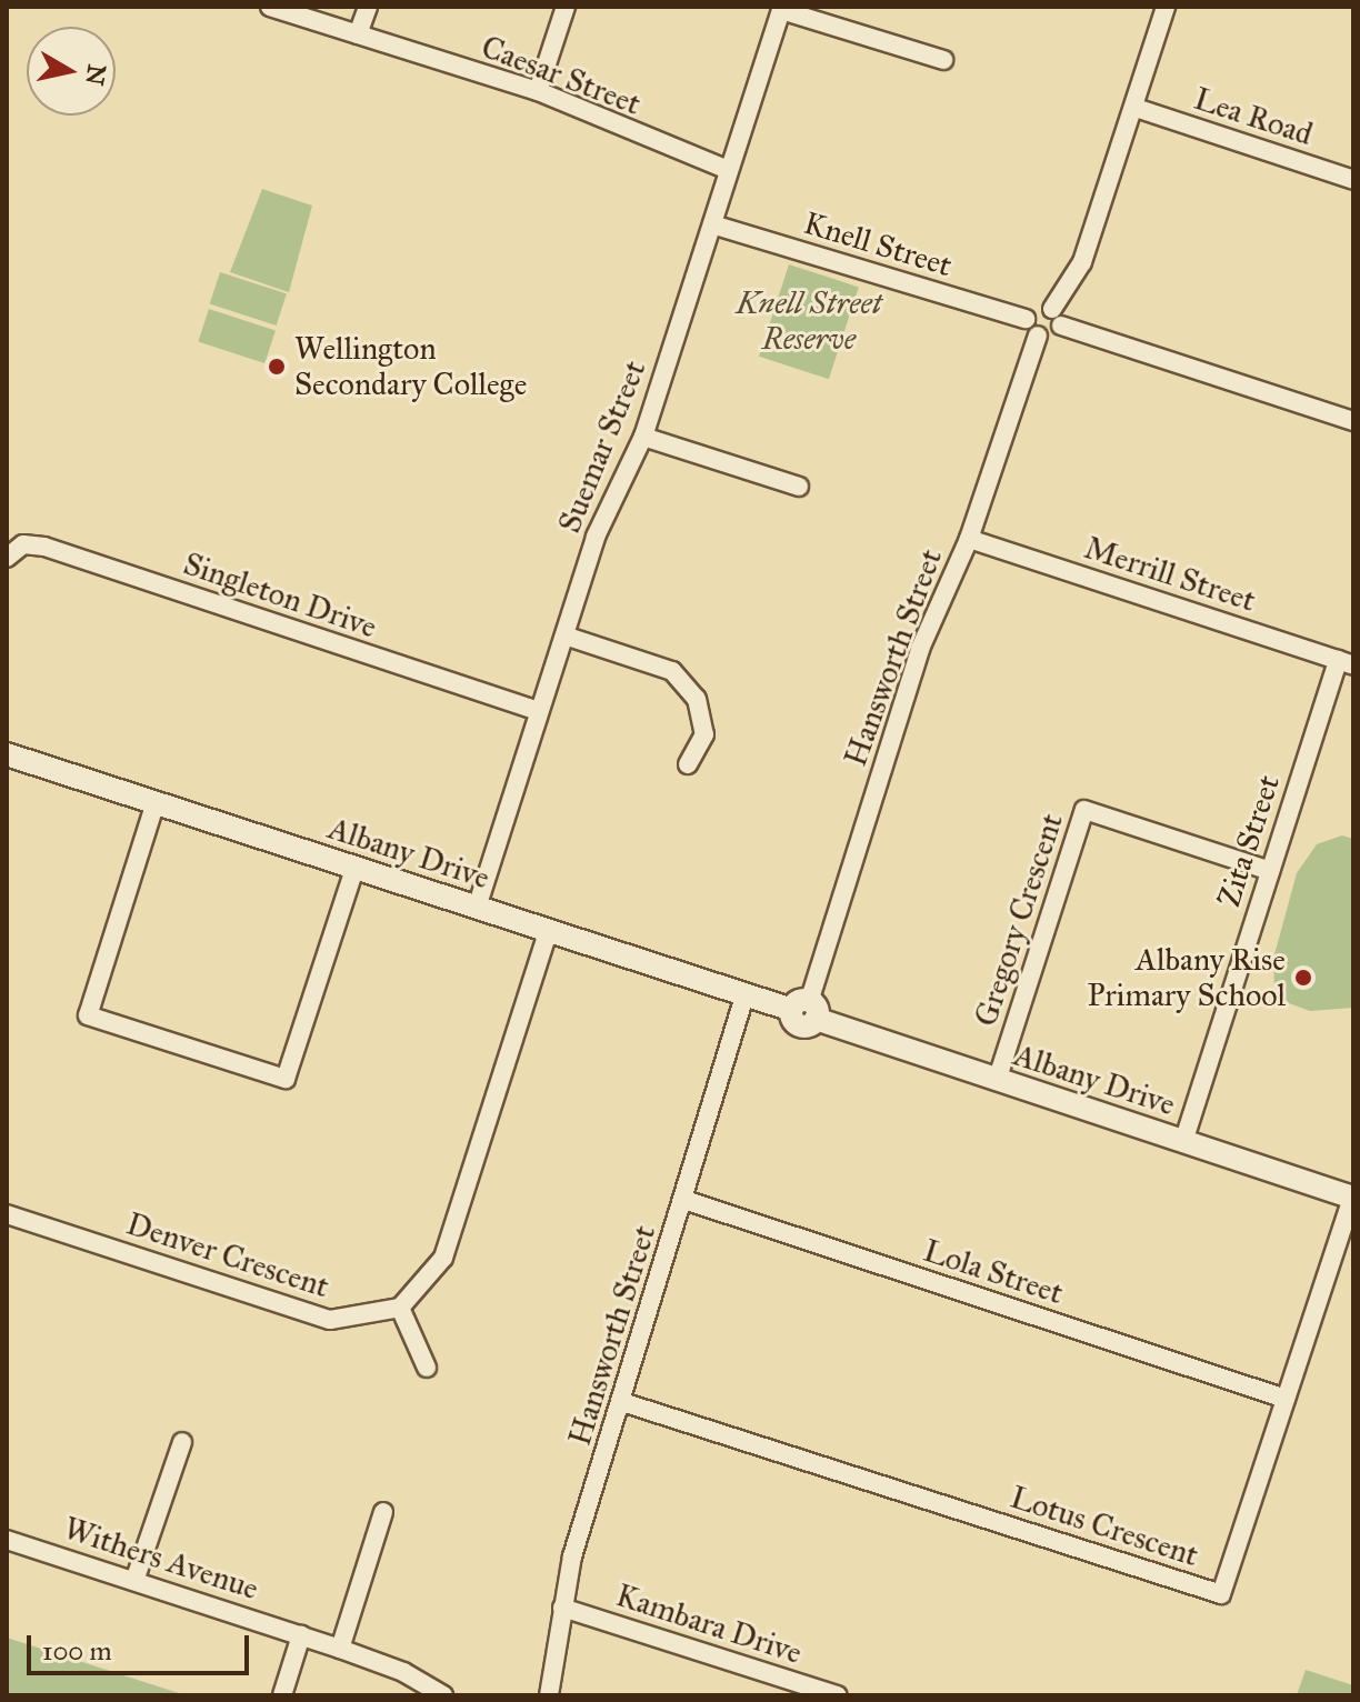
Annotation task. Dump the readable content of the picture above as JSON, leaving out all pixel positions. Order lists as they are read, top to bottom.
{
  "streets": {
    "street": [
      "Caesar Street",
      "Lea Road",
      "Knell Street",
      "Suemar Street",
      "Merrill Street",
      "Singleton Drive",
      "Hansworth Street",
      "Zita Street",
      "Albany Drive",
      "Gregory Crescent",
      "Denver Crescent",
      "Lola Street",
      "Lotus Crescent",
      "Withers Avenue",
      "Kambara Drive"
    ]
  },
  "crossings": [
    ["Caesar Street", "Suemar Street"],
    ["Knell Street", "Suemar Street"],
    ["Suemar Street", "Singleton Drive"],
    ["Suemar Street", "Albany Drive"],
    ["Merrill Street", "Hansworth Street"],
    ["Merrill Street", "Zita Street"],
    ["Hansworth Street", "Albany Drive"],
    ["Hansworth Street", "Lola Street"],
    ["Hansworth Street", "Lotus Crescent"],
    ["Hansworth Street", "Kambara Drive"],
    ["Zita Street", "Albany Drive"],
    ["Zita Street", "Gregory Crescent"],
    ["Albany Drive", "Gregory Crescent"],
    ["Albany Drive", "Lotus Crescent"],
    ["Lola Street", "Lotus Crescent"]
  ],
  "parks": ["Knell Street Reserve"],
  "places": ["Wellington Secondary College", "Albany Rise Primary School"],
  "scale_bar": "100 m",
  "north": "right"
}
